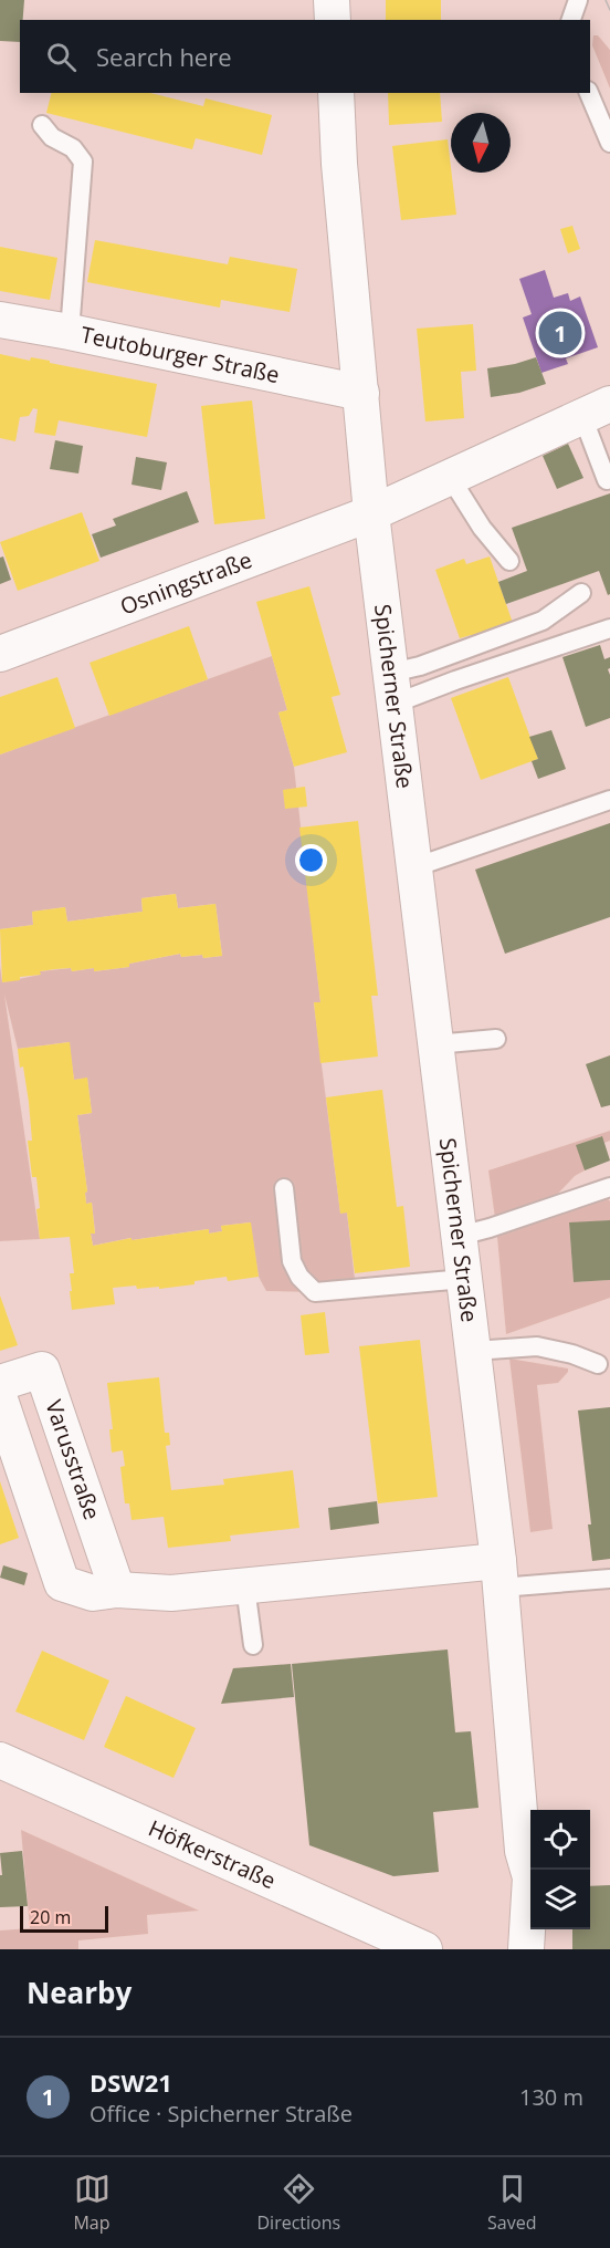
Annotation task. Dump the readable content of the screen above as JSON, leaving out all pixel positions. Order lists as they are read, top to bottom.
{
  "streets": {
    "street": [
      "Teutoburger Straße",
      "Osningstraße",
      "Spicherner Straße",
      "Varusstraße",
      "Höfkerstraße"
    ]
  },
  "crossings": [
    ["Teutoburger Straße", "Spicherner Straße"],
    ["Osningstraße", "Spicherner Straße"]
  ],
  "scale_bar": "20 m",
  "north": "bottom",
  "page": {
    "search": "Search here",
    "pins": "1",
    "scale": "20 m",
    "heading": "Nearby",
    "list": [
      {
        "mark": "1",
        "name": "DSW21",
        "note": "Office · Spicherner Straße",
        "value": "130 m"
      }
    ],
    "nav": ["Map", "Directions", "Saved"]
  }
}
